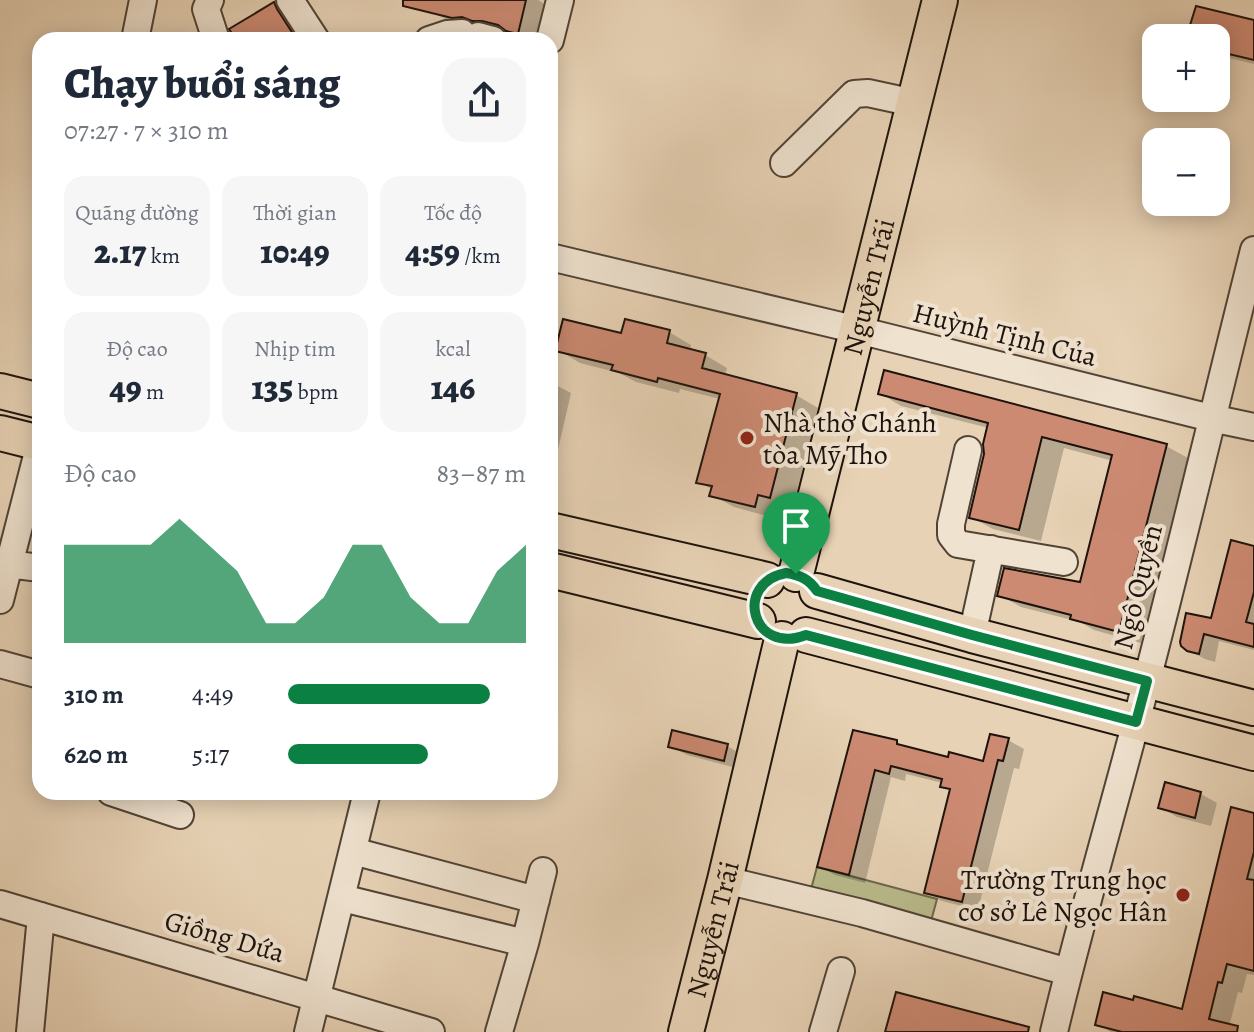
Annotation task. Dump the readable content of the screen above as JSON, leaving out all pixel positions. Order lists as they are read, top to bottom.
{
  "streets": {
    "main road": ["Nguyễn Trãi"],
    "street": ["Huỳnh Tịnh Của", "Ngô Quyền", "Giồng Dứa"]
  },
  "crossings": [
    ["Nguyễn Trãi", "Huỳnh Tịnh Của"],
    ["Huỳnh Tịnh Của", "Ngô Quyền"]
  ],
  "places": ["Nhà thờ Chánh tòa Mỹ Tho", "Trường Trung học cơ sở Lê Ngọc Hân"],
  "page": {
    "map_buttons": ["+", "−"],
    "heading": ["Chạy buổi sáng", "07:27 · 7 × 310 m"],
    "stats": [
      ["Quãng đường", "2.17 km"],
      ["Thời gian", "10:49"],
      ["Tốc độ", "4:59 /km"],
      ["Độ cao", "49 m"],
      ["Nhịp tim", "135 bpm"],
      ["kcal", "146"]
    ],
    "chart": ["Độ cao", "83–87 m"],
    "list": [
      {
        "name": "310 m",
        "note": "4:49"
      },
      {
        "name": "620 m",
        "note": "5:17"
      }
    ]
  }
}
